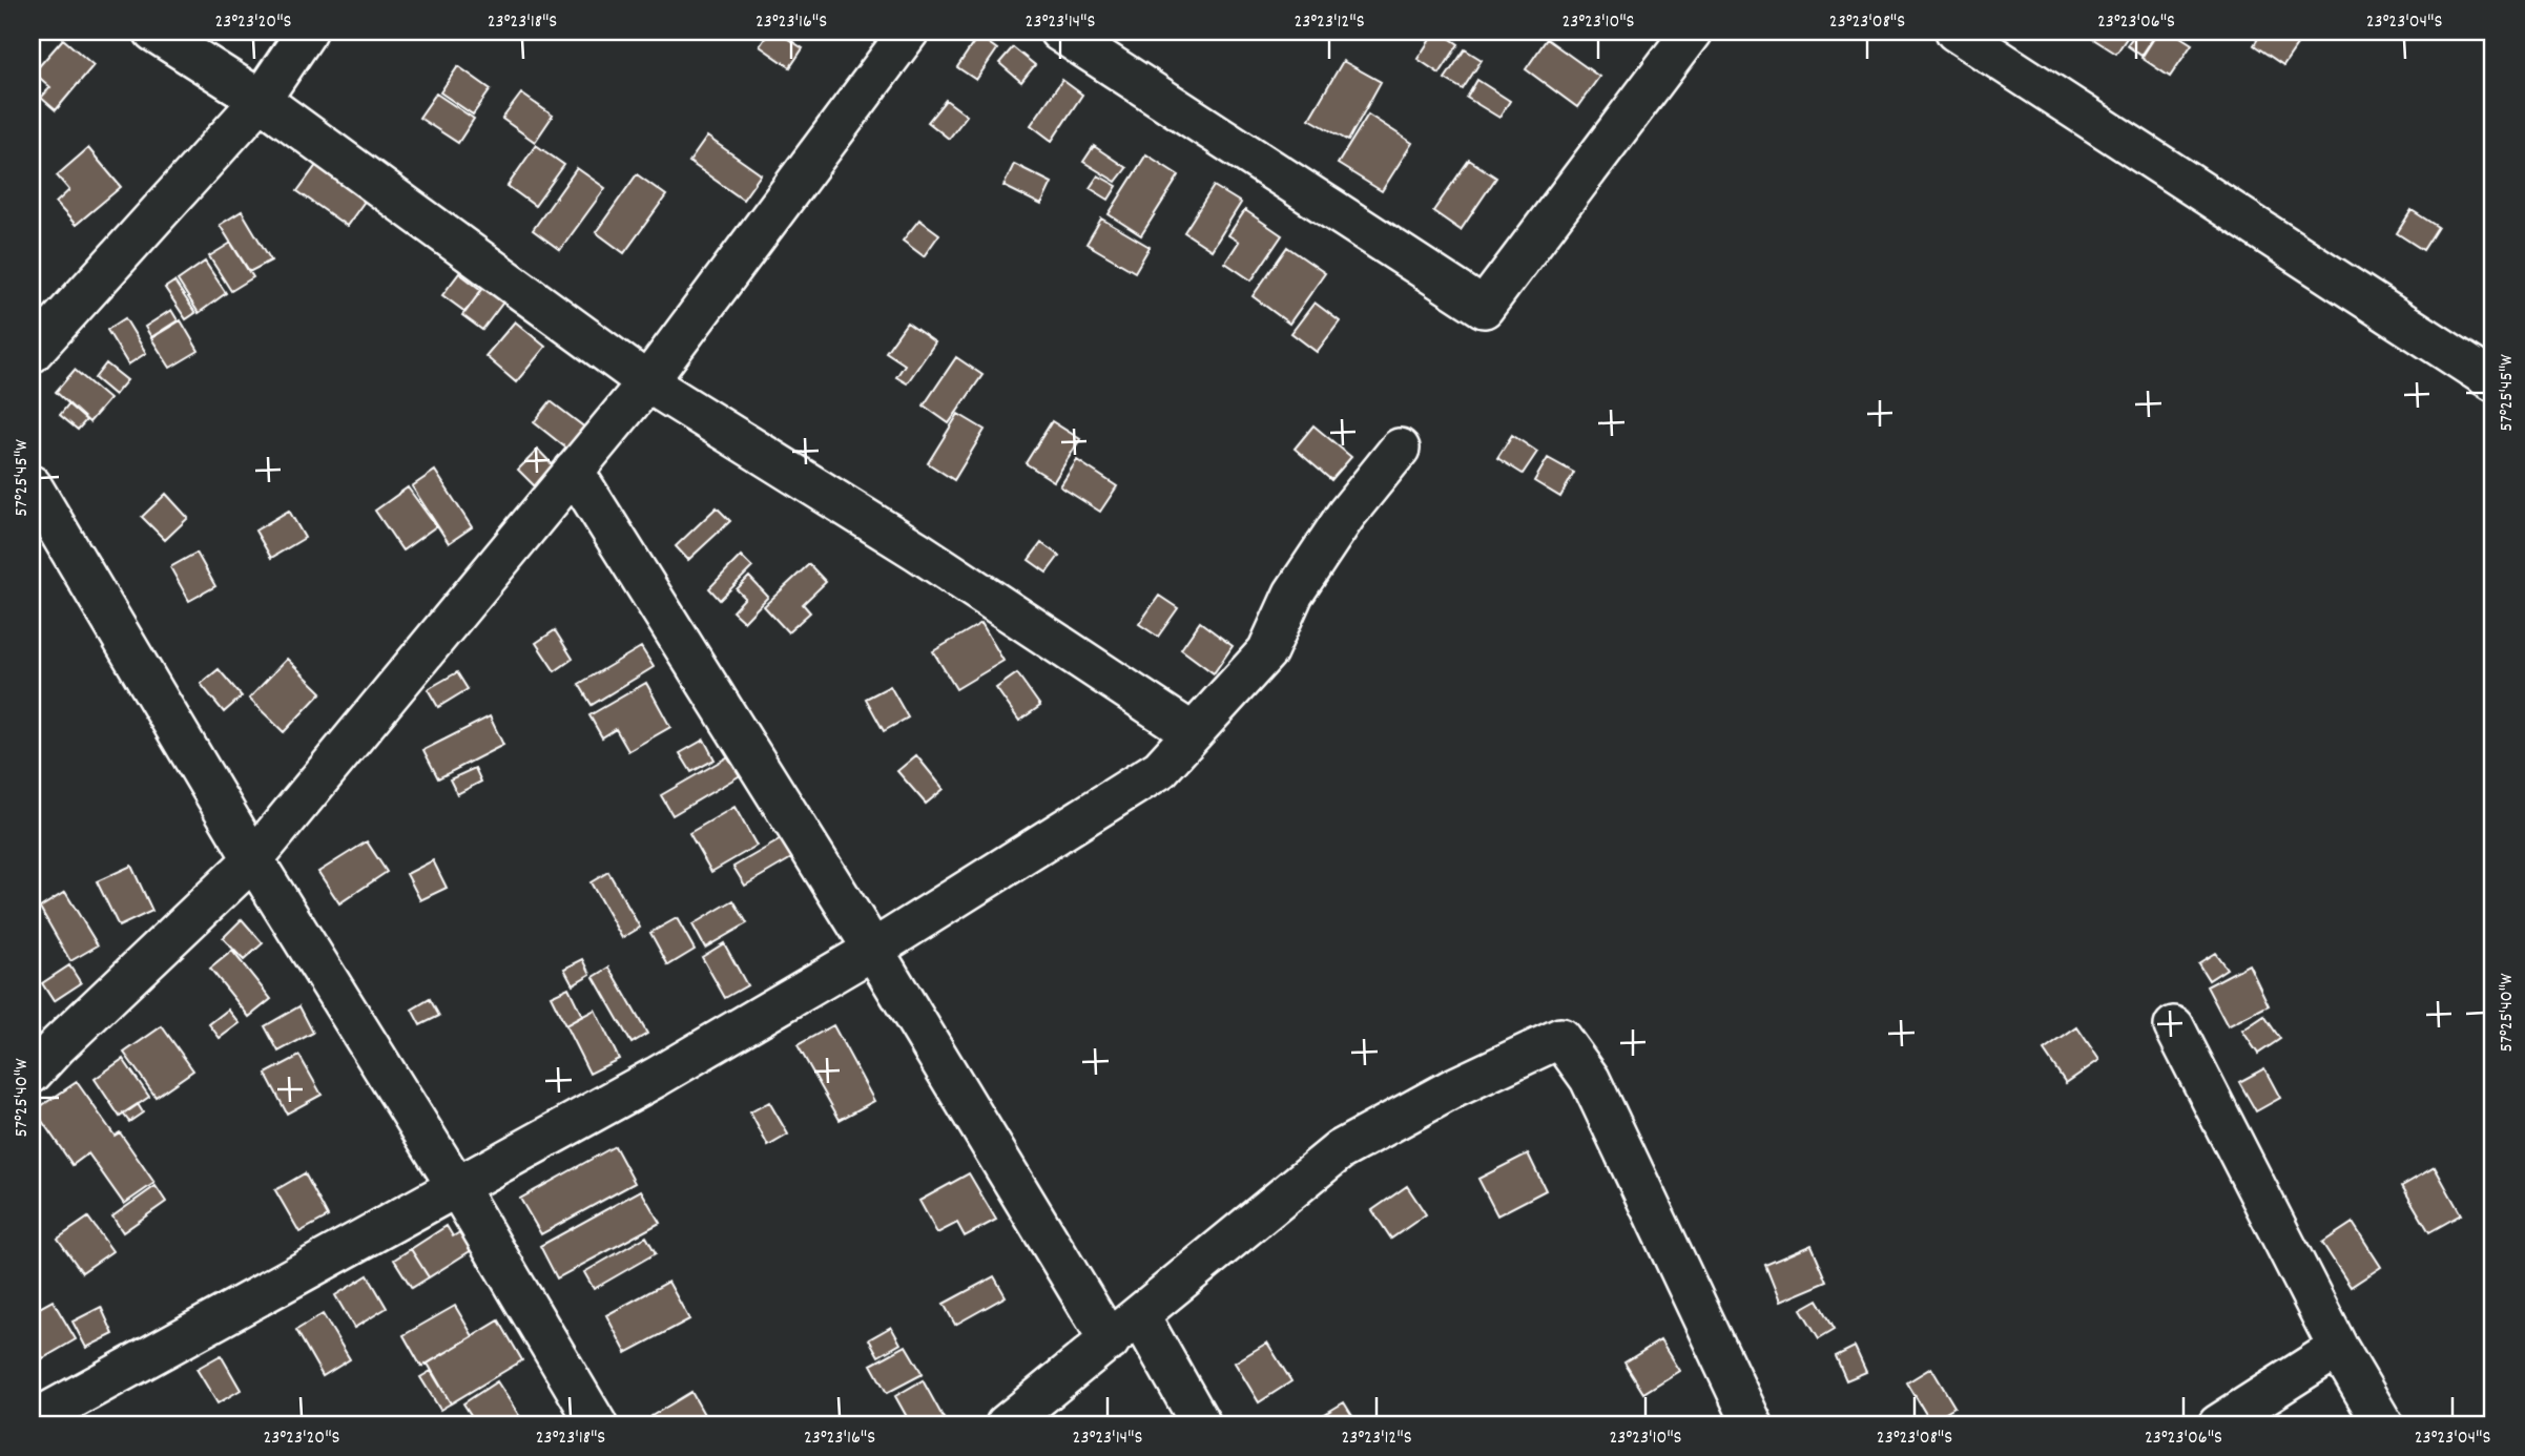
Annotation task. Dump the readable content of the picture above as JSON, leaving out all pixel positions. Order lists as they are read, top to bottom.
{
  "coordinates": [
    "23°23'20\"S",
    "23°23'18\"S",
    "23°23'16\"S",
    "23°23'14\"S",
    "23°23'12\"S",
    "23°23'10\"S",
    "23°23'08\"S",
    "23°23'06\"S",
    "23°23'04\"S",
    "57°25'45\"W",
    "57°25'40\"W"
  ]
}
